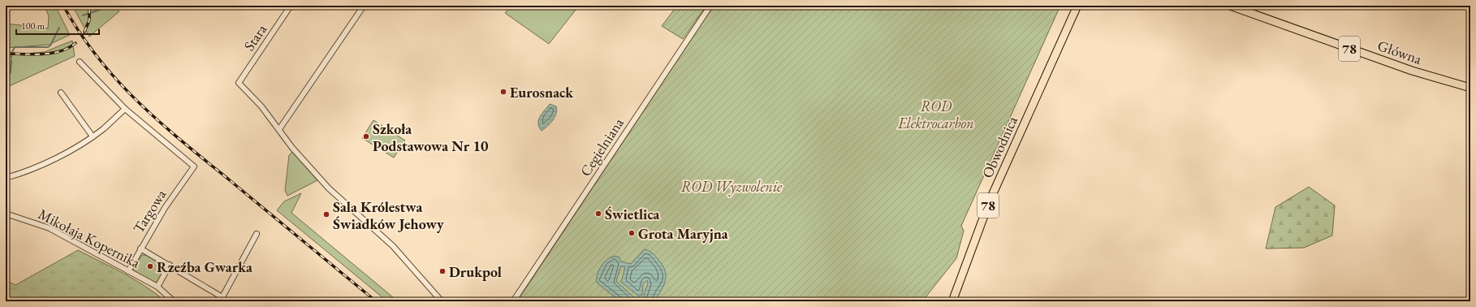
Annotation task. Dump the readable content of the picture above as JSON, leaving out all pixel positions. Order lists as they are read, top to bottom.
{
  "streets": {
    "main road": ["78", "Główna", "Obwodnica"],
    "street": [
      "Stara",
      "Cegielniana",
      "Targowa",
      "Mikołaja Kopernika"
    ]
  },
  "crossings": [
    ["Targowa", "Mikołaja Kopernika"]
  ],
  "parks": ["ROD Elektrocarbon", "ROD Wyzwolenie"],
  "places": [
    "Eurosnack",
    "Szkoła Podstawowa Nr 10",
    "Świetlica",
    "Sala Królestwa Świadków Jehowy",
    "Grota Maryjna",
    "Rzeźba Gwarka",
    "Drukpol"
  ],
  "scale_bar": "100 m"
}
